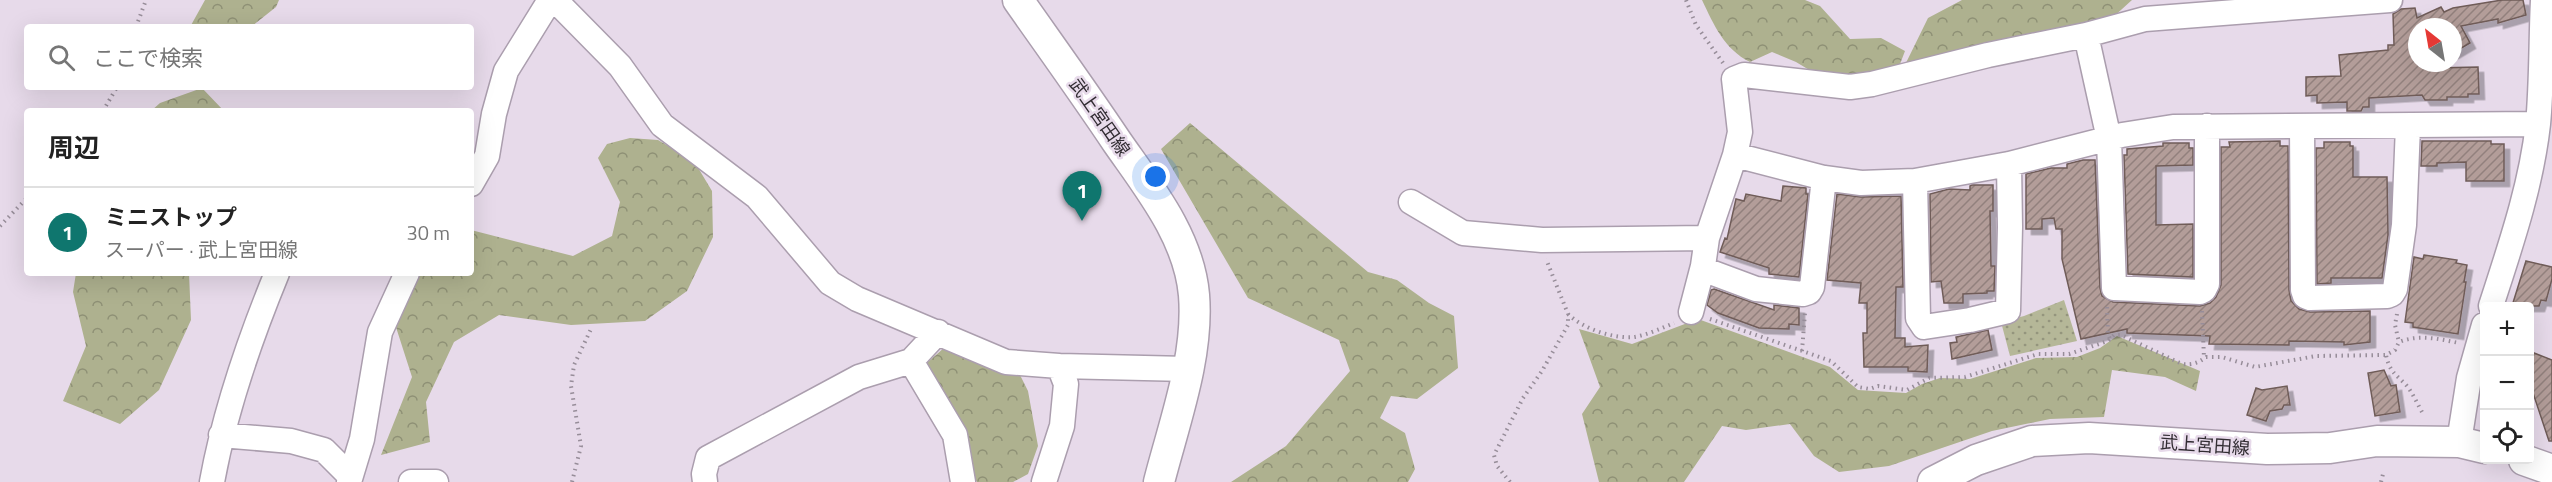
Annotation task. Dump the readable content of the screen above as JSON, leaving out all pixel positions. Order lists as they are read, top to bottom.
{
  "streets": {
    "main road": ["武上宮田線"]
  },
  "north": "top left",
  "page": {
    "search": "ここで検索",
    "heading": "周辺",
    "pins": "1",
    "list": [
      {
        "mark": "1",
        "name": "ミニストップ",
        "note": "スーパー · 武上宮田線",
        "value": "30 m"
      }
    ],
    "map_buttons": ["+", "−"]
  }
}
